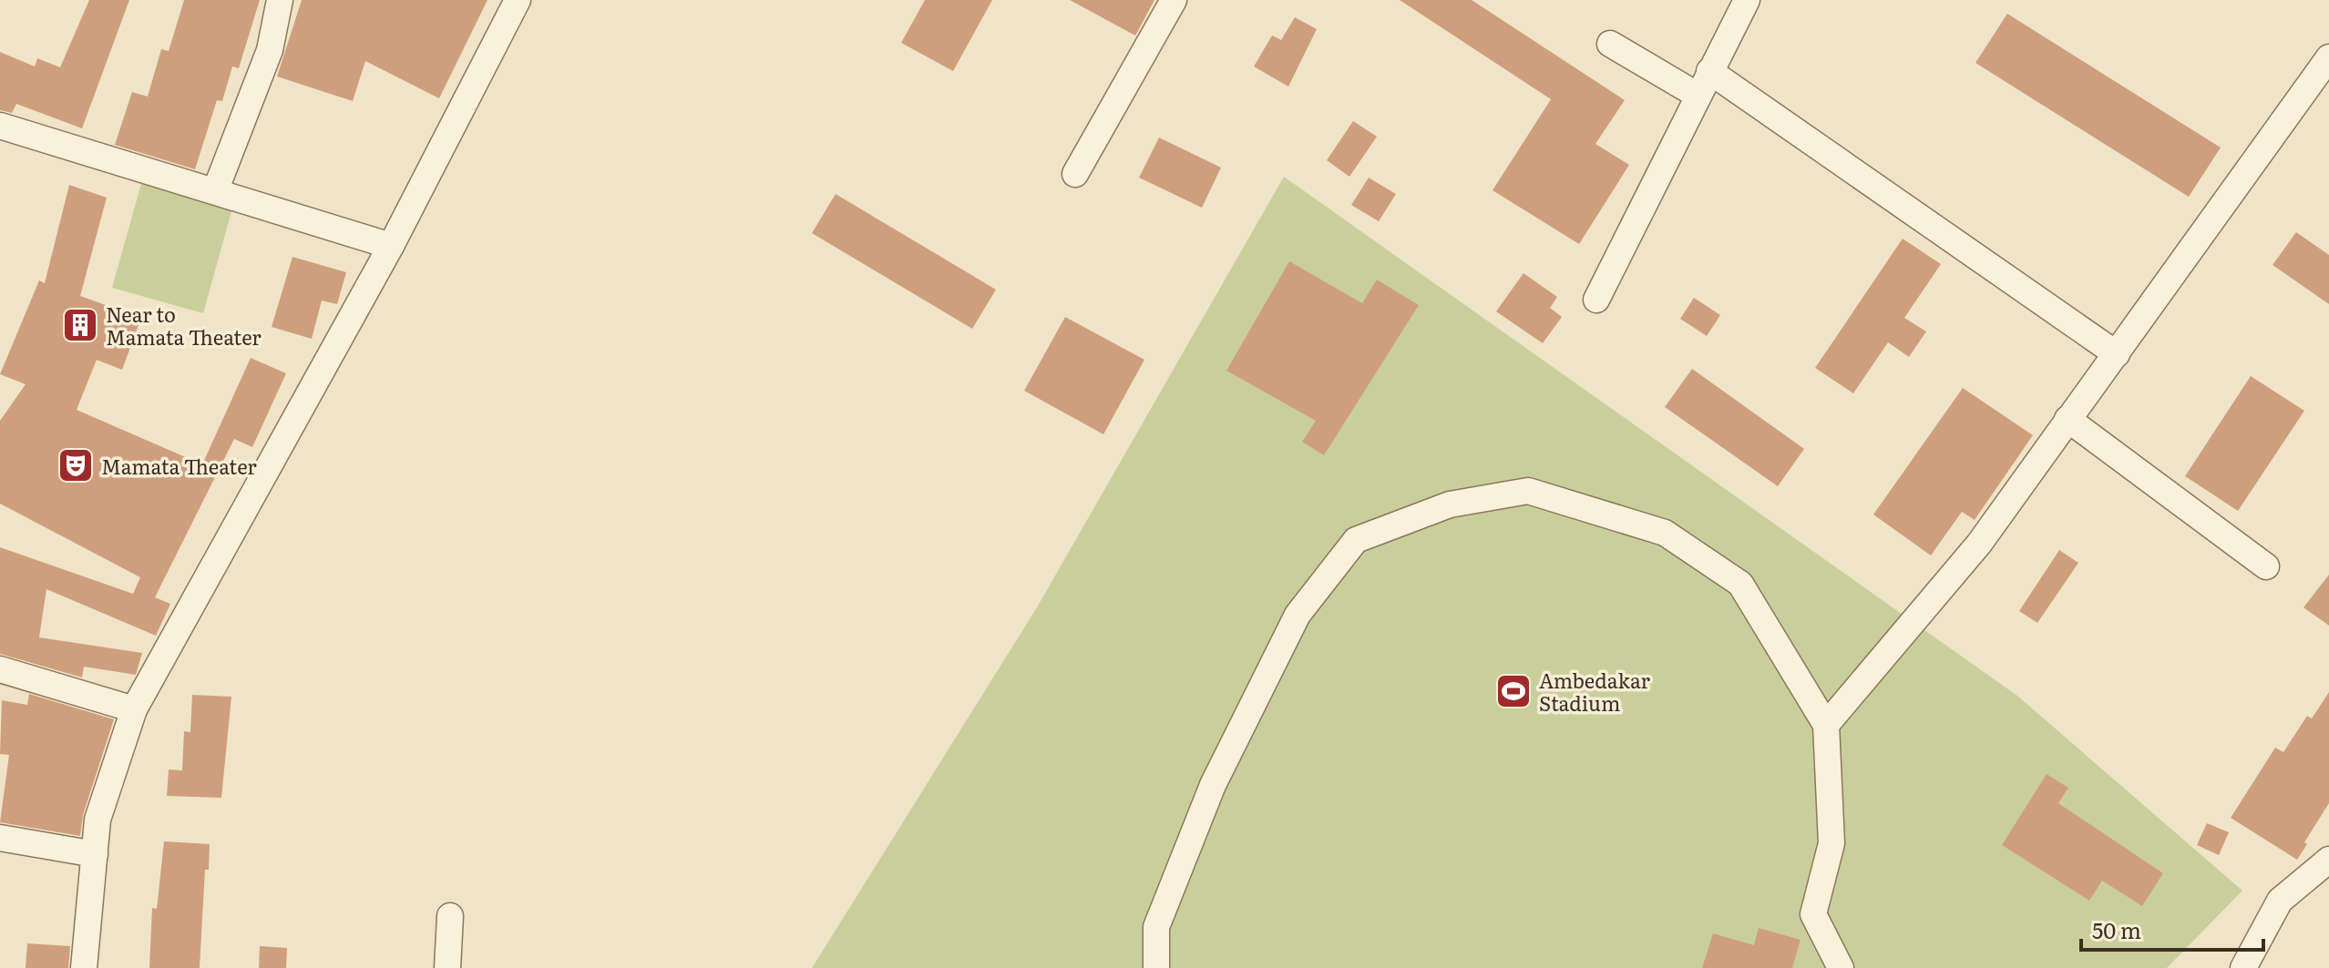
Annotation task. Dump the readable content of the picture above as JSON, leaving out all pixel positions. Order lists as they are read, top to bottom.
{
  "places": {
    "building": ["Near to Mamata Theater"],
    "theatre": ["Mamata Theater"],
    "sports": ["Ambedakar Stadium"]
  },
  "scale_bar": "50 m"
}
